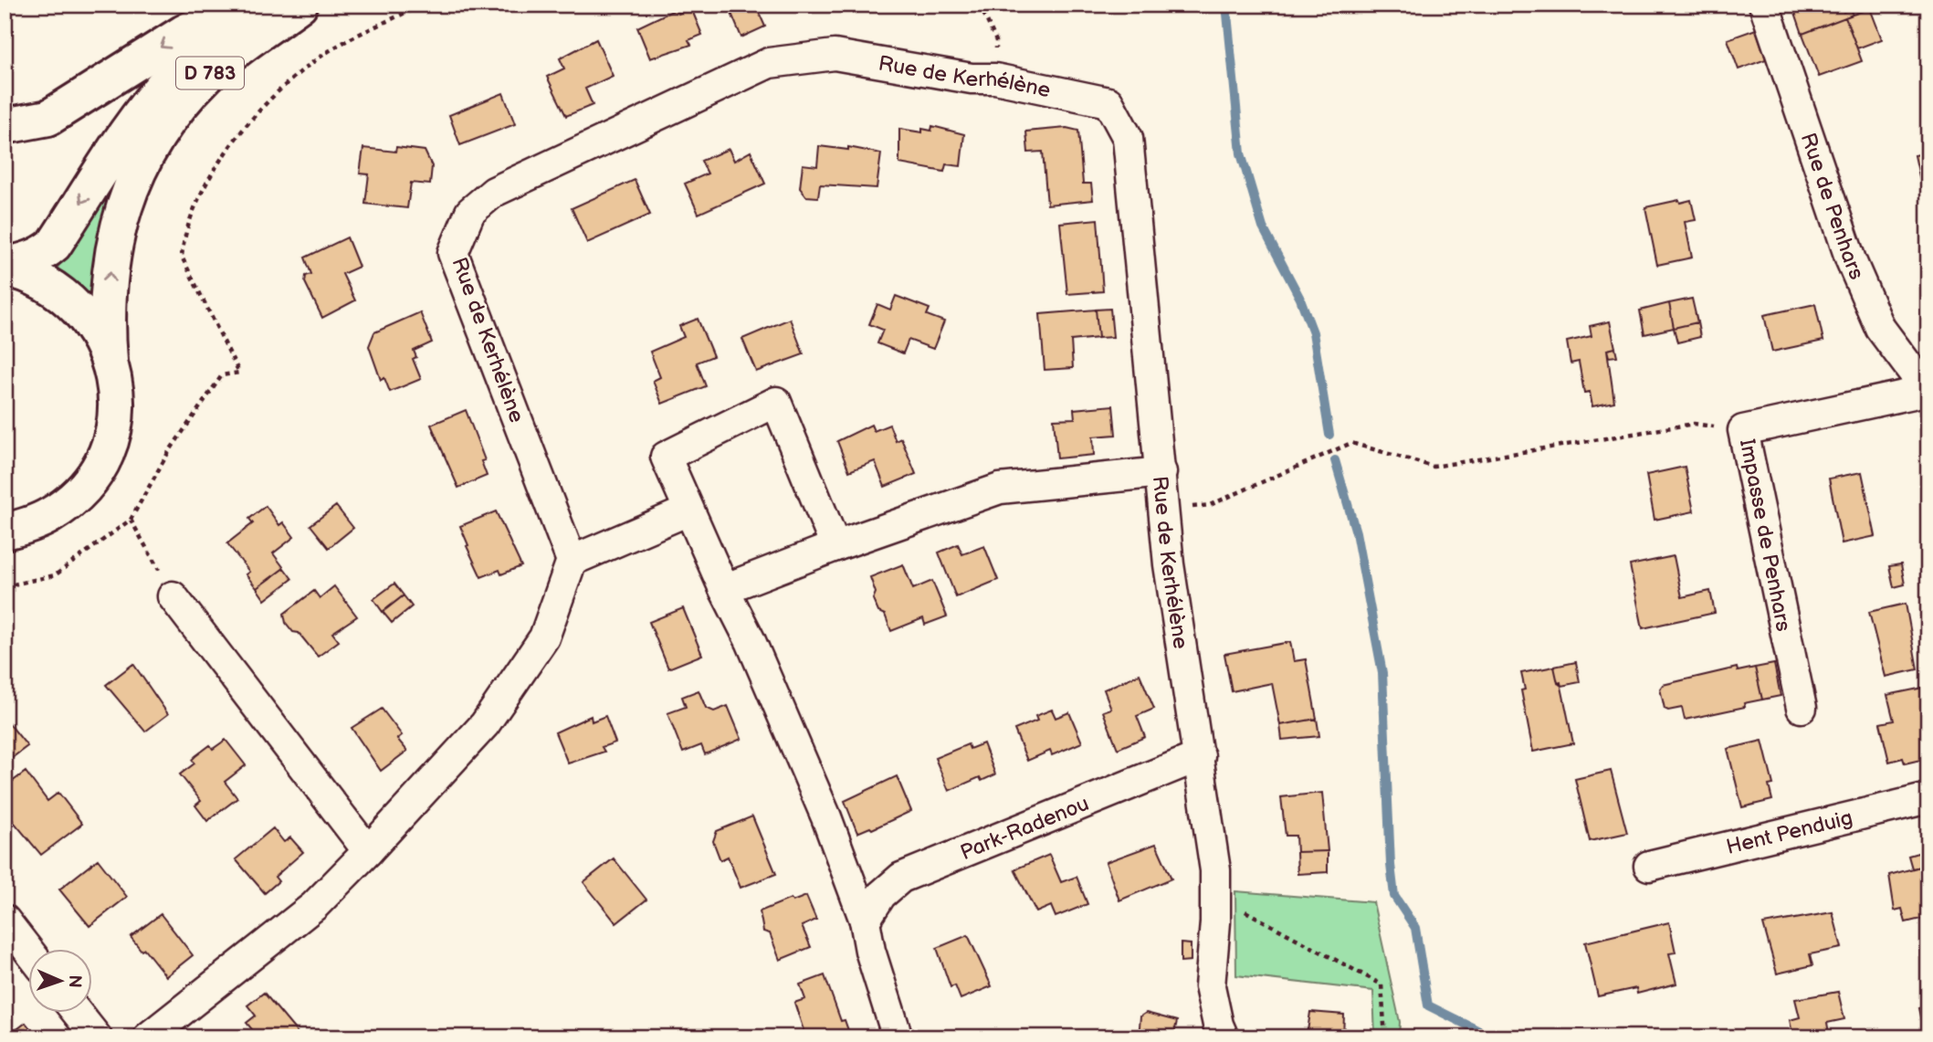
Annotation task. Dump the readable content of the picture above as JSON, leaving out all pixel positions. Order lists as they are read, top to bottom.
{
  "streets": {
    "main road": ["D 783"],
    "street": [
      "Rue de Kerhélène",
      "Rue de Penhars",
      "Impasse de Penhars",
      "Park-Radenou",
      "Hent Penduig"
    ]
  },
  "crossings": [
    ["Rue de Kerhélène", "Park-Radenou"],
    ["Rue de Penhars", "Impasse de Penhars"]
  ],
  "north": "right"
}
